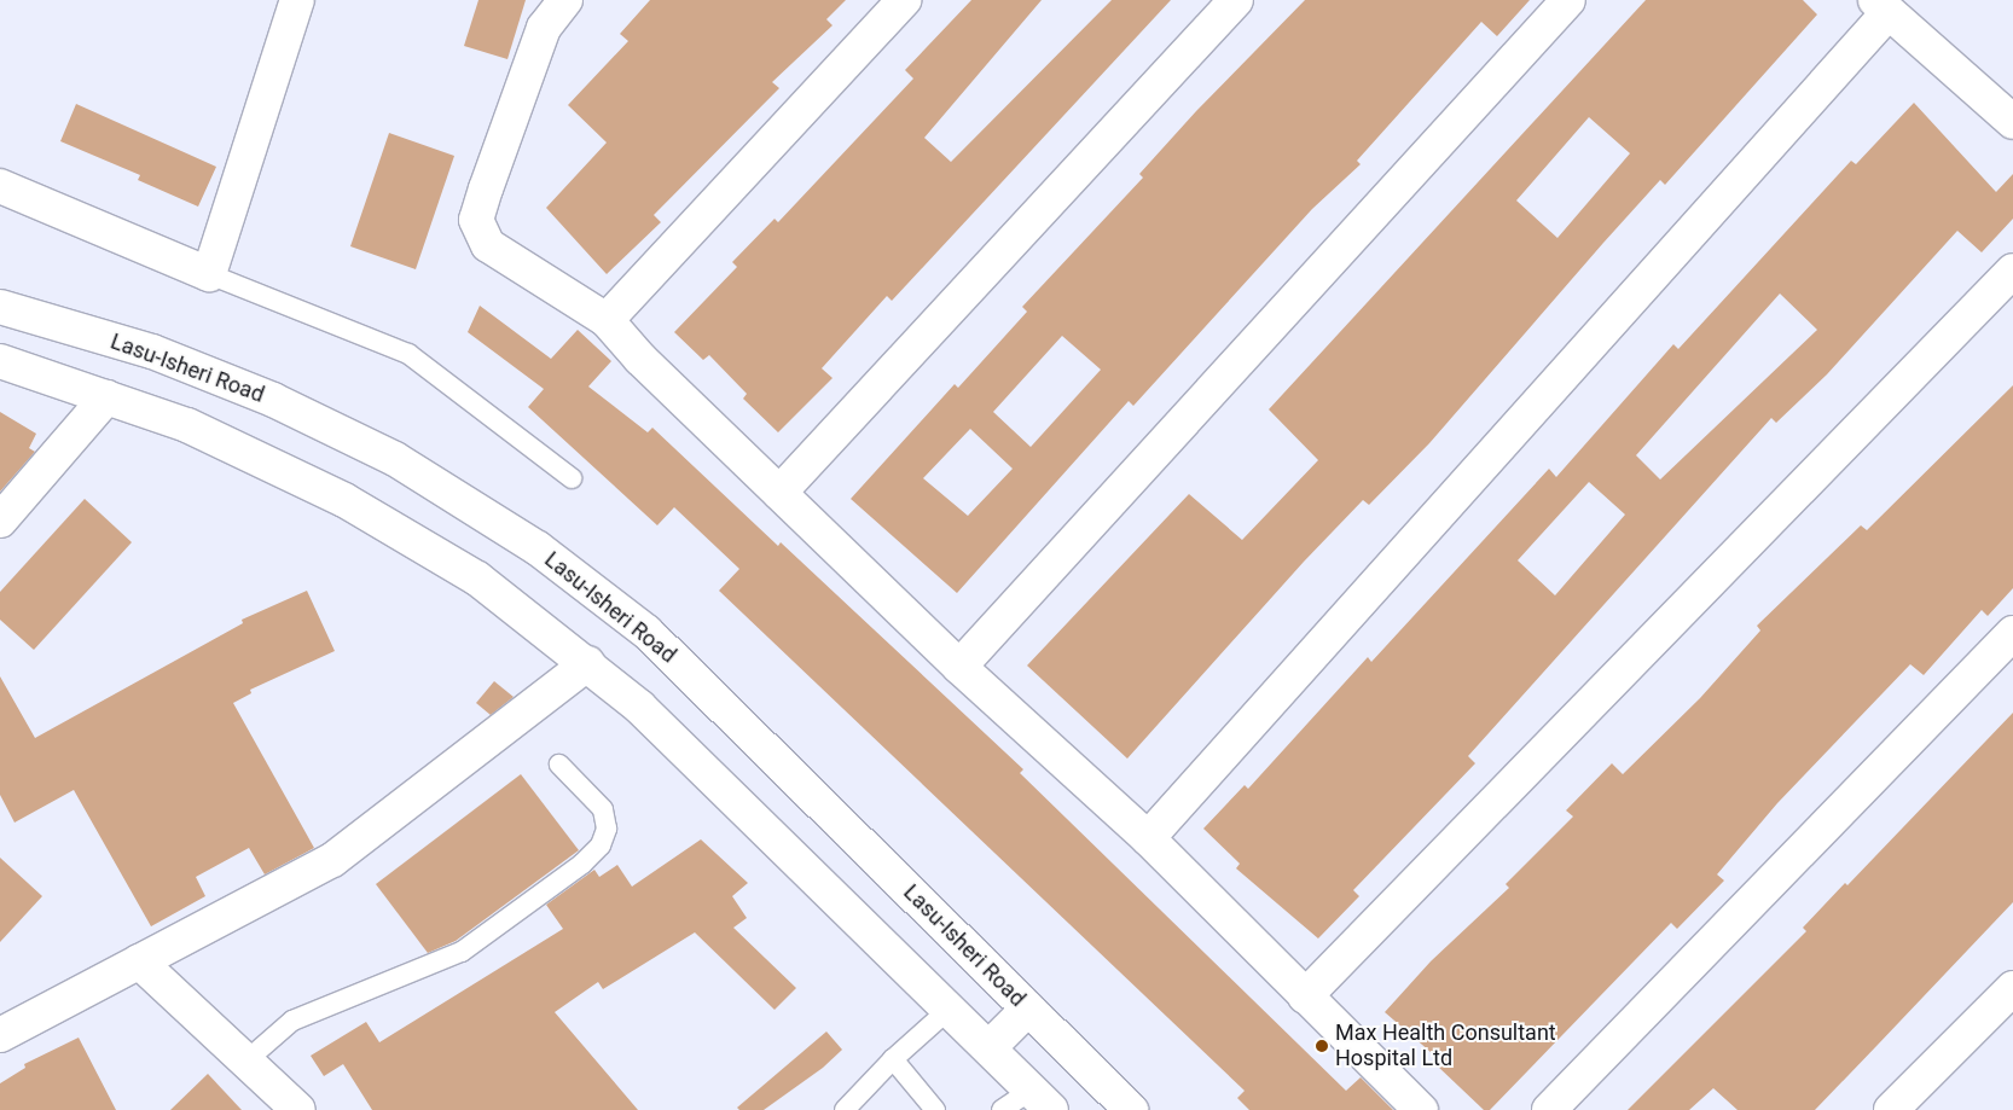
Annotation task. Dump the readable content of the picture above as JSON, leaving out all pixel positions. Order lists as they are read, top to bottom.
{
  "streets": {
    "street": ["Lasu-Isheri Road"]
  },
  "places": ["Max Health Consultant Hospital Ltd"]
}
